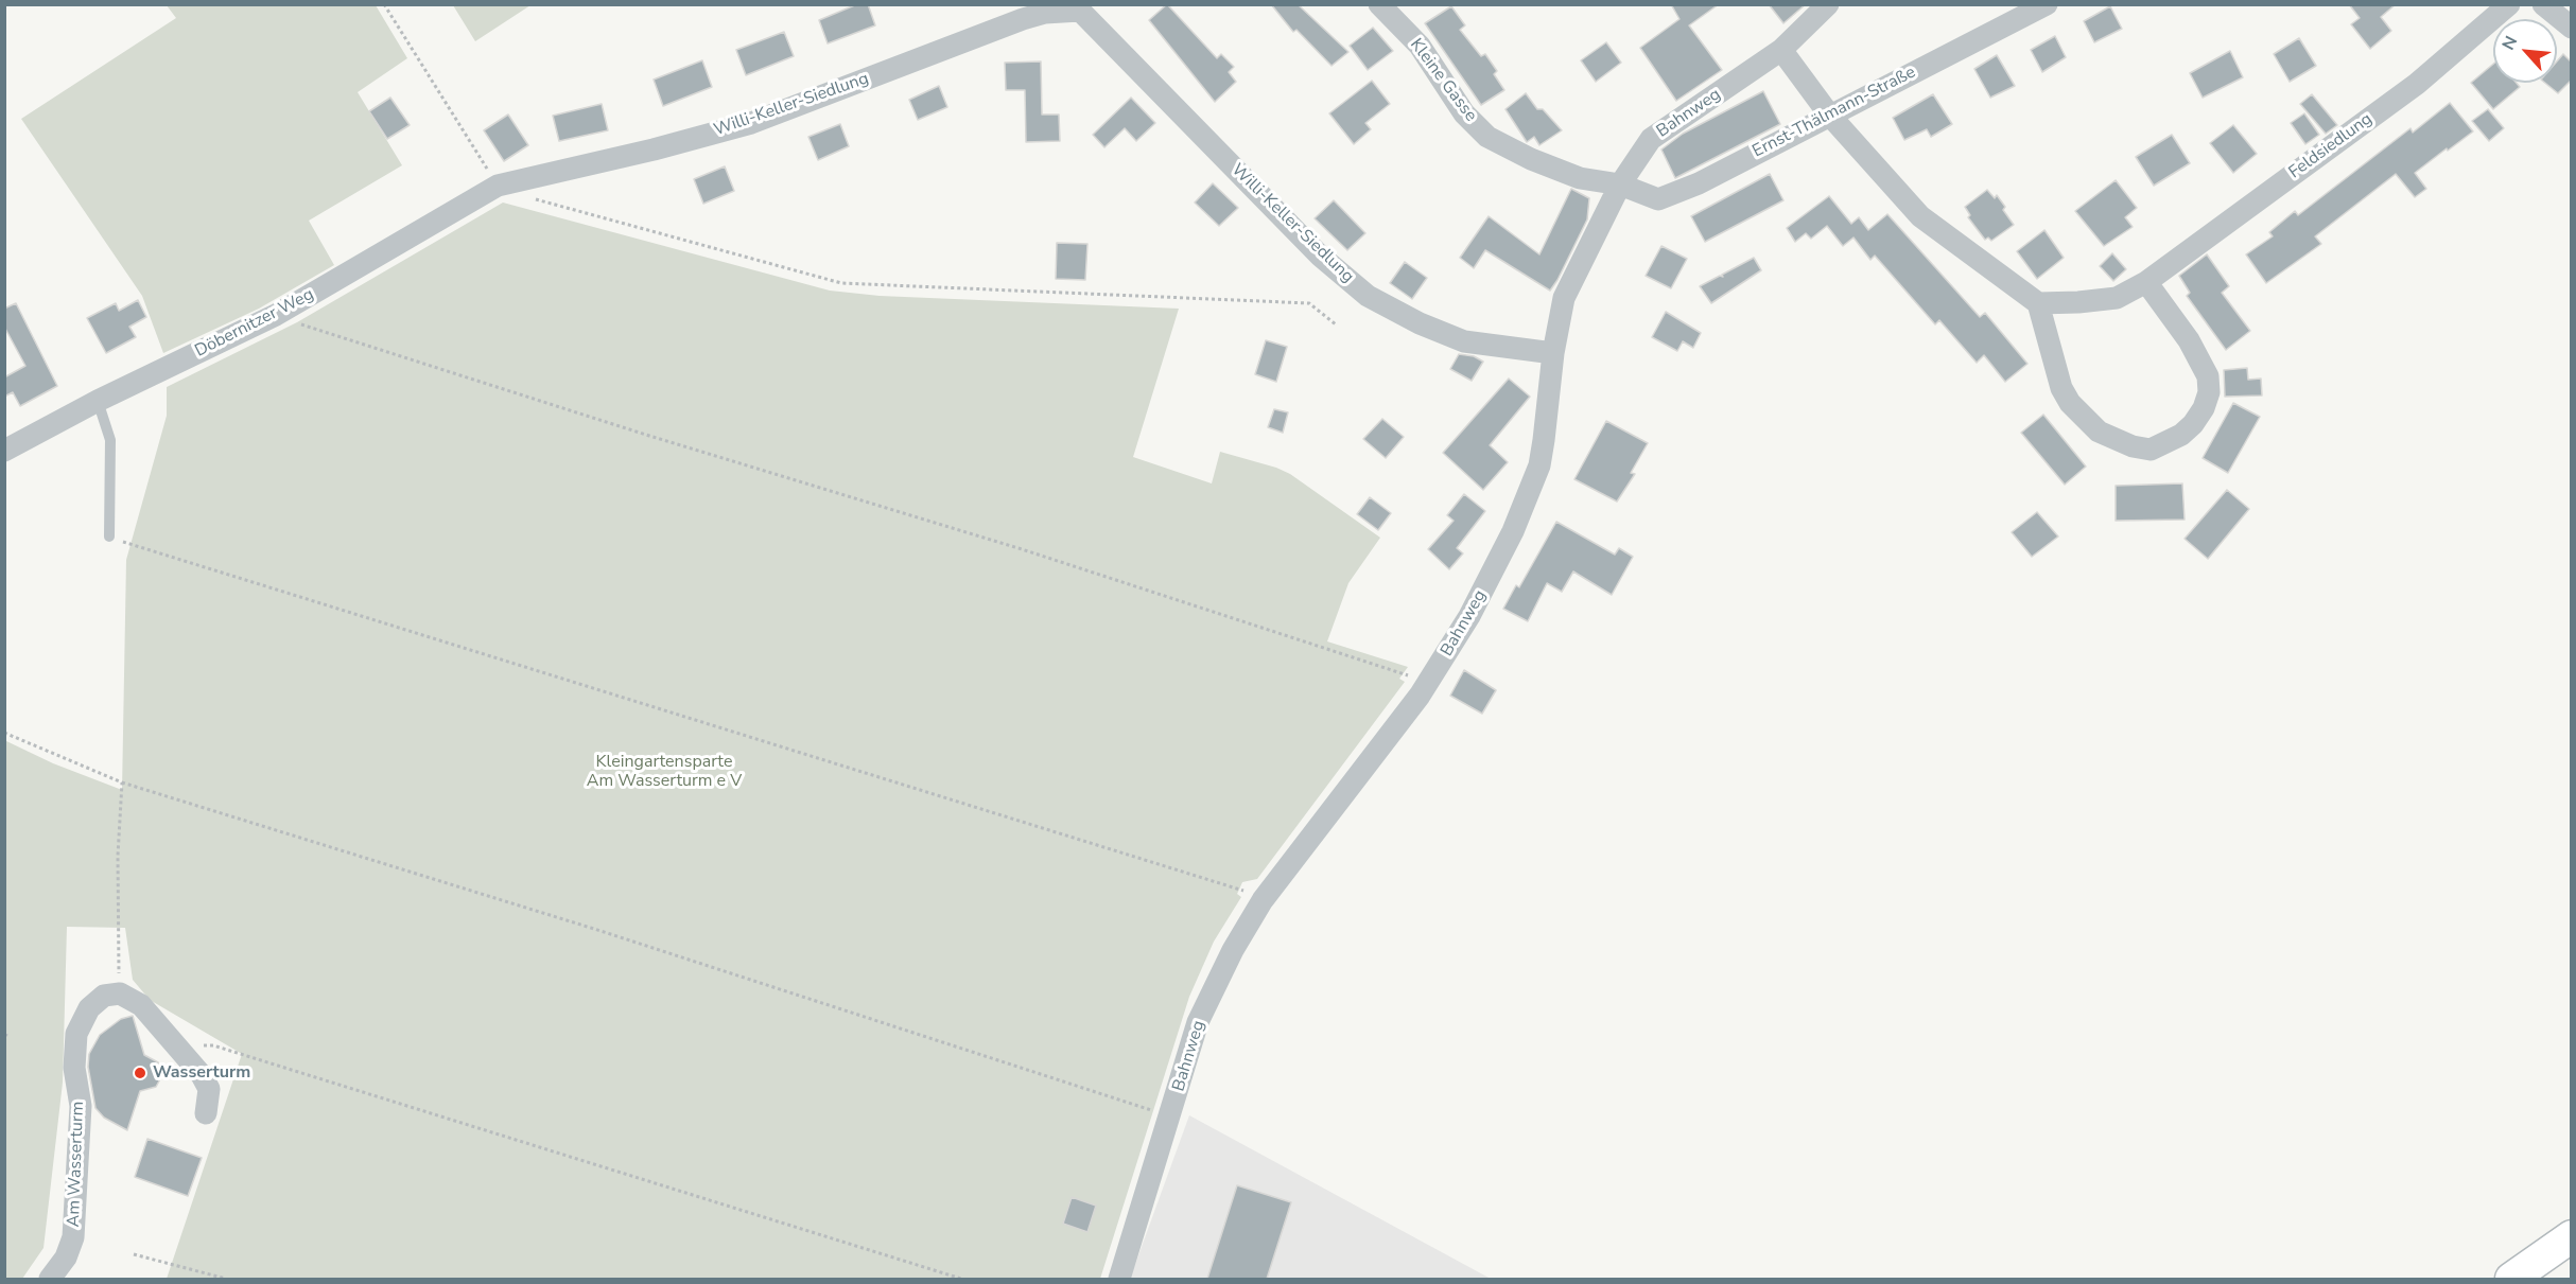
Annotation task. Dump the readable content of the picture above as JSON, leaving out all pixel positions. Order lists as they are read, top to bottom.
{
  "streets": {
    "street": [
      "Kleine Gasse",
      "Willi-Keller-Siedlung",
      "Ernst-Thälmann-Straße",
      "Bahnweg",
      "Feldsiedlung",
      "Döbernitzer Weg",
      "Am Wasserturm"
    ]
  },
  "crossings": [
    ["Kleine Gasse", "Ernst-Thälmann-Straße"],
    ["Kleine Gasse", "Bahnweg"],
    ["Willi-Keller-Siedlung", "Bahnweg"],
    ["Willi-Keller-Siedlung", "Döbernitzer Weg"],
    ["Ernst-Thälmann-Straße", "Bahnweg"]
  ],
  "parks": ["Kleingartensparte Am Wasserturm e V"],
  "places": ["Wasserturm"],
  "north": "top left"
}
